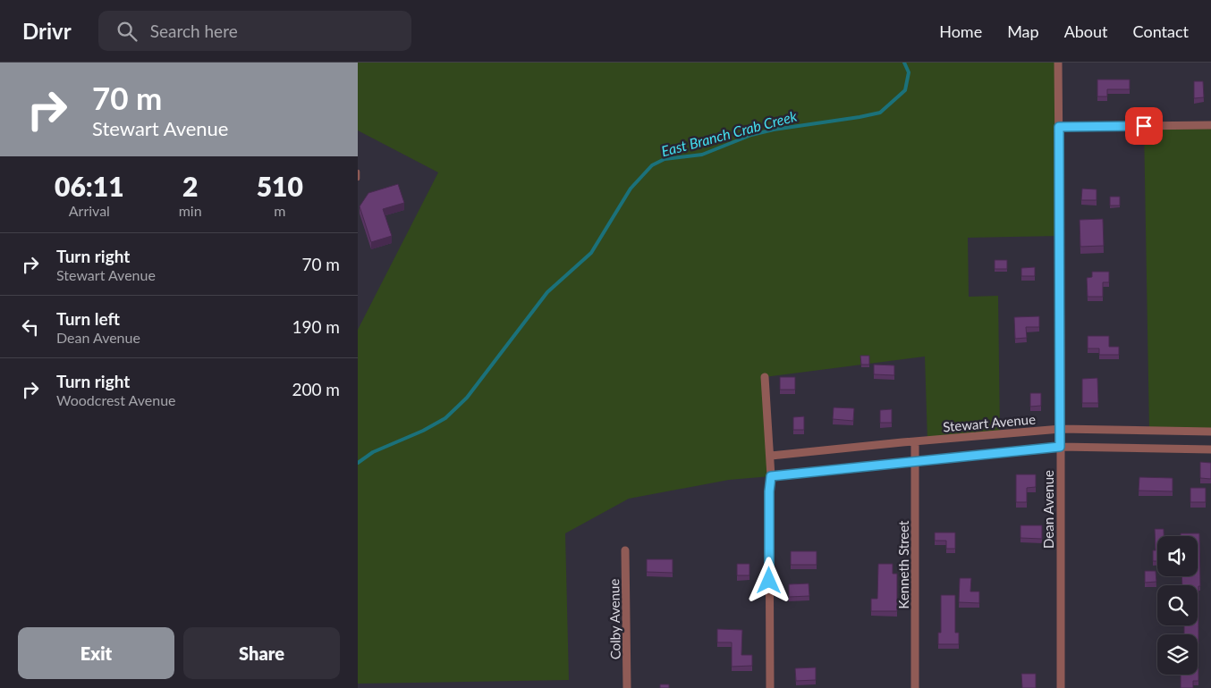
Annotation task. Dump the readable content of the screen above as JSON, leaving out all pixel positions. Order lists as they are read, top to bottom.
{
  "streets": {
    "street": [
      "Stewart Avenue",
      "Dean Avenue",
      "Kenneth Street",
      "Colby Avenue"
    ]
  },
  "crossings": [
    ["Stewart Avenue", "Dean Avenue"],
    ["Stewart Avenue", "Kenneth Street"]
  ],
  "water": ["East Branch Crab Creek"],
  "page": {
    "header": "Drivr",
    "search": "Search here",
    "nav": [
      "Home",
      "Map",
      "About",
      "Contact"
    ],
    "turn": ["70 m", "Stewart Avenue"],
    "eta": [
      "06:11",
      "Arrival",
      "2",
      "min",
      "510",
      "m"
    ],
    "list": [
      {
        "name": "Turn right",
        "note": "Stewart Avenue",
        "value": "70 m"
      },
      {
        "name": "Turn left",
        "note": "Dean Avenue",
        "value": "190 m"
      },
      {
        "name": "Turn right",
        "note": "Woodcrest Avenue",
        "value": "200 m"
      }
    ],
    "buttons": ["Exit", "Share"]
  }
}
